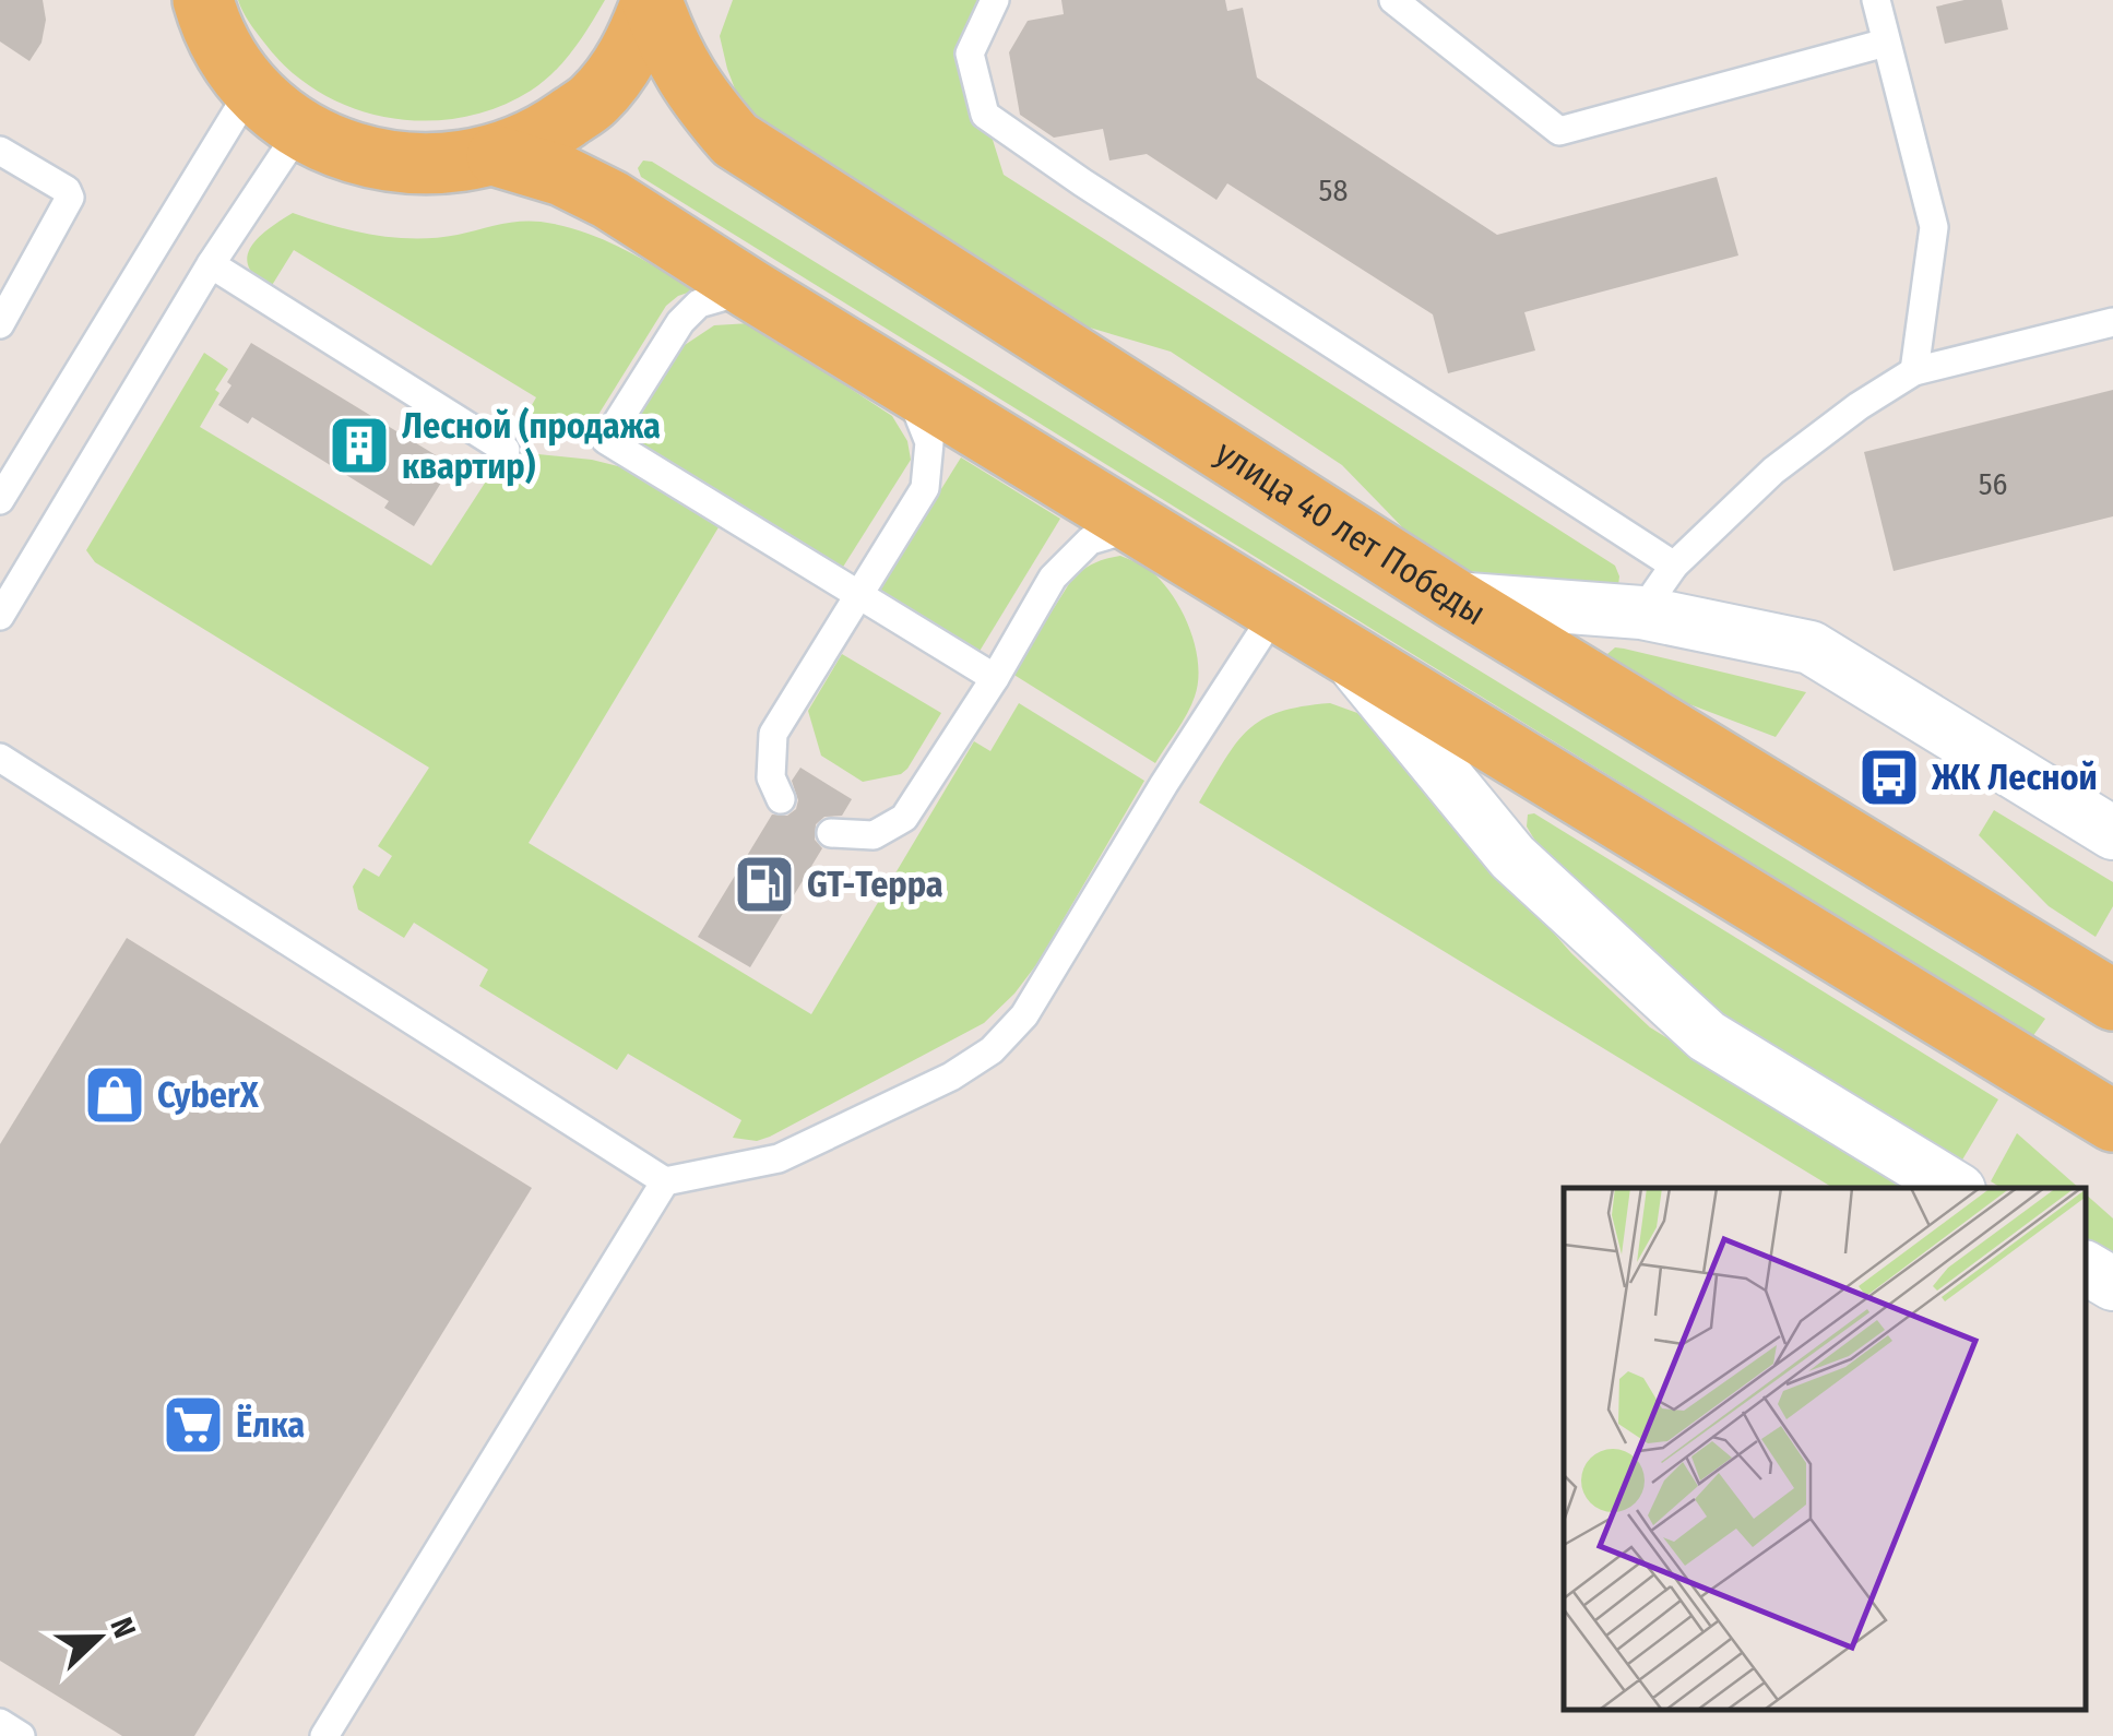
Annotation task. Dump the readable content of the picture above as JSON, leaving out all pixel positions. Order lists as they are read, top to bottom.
{
  "streets": {
    "main road": ["улица 40 лет Победы"]
  },
  "places": {
    "building": ["Лесной (продажа квартир)"],
    "bus stop": ["ЖК Лесной"],
    "fuel station": ["GT-Терра"],
    "shop": ["CyberX"],
    "supermarket": ["Ёлка"]
  },
  "house_numbers": ["58", "56"],
  "north": "right"
}
